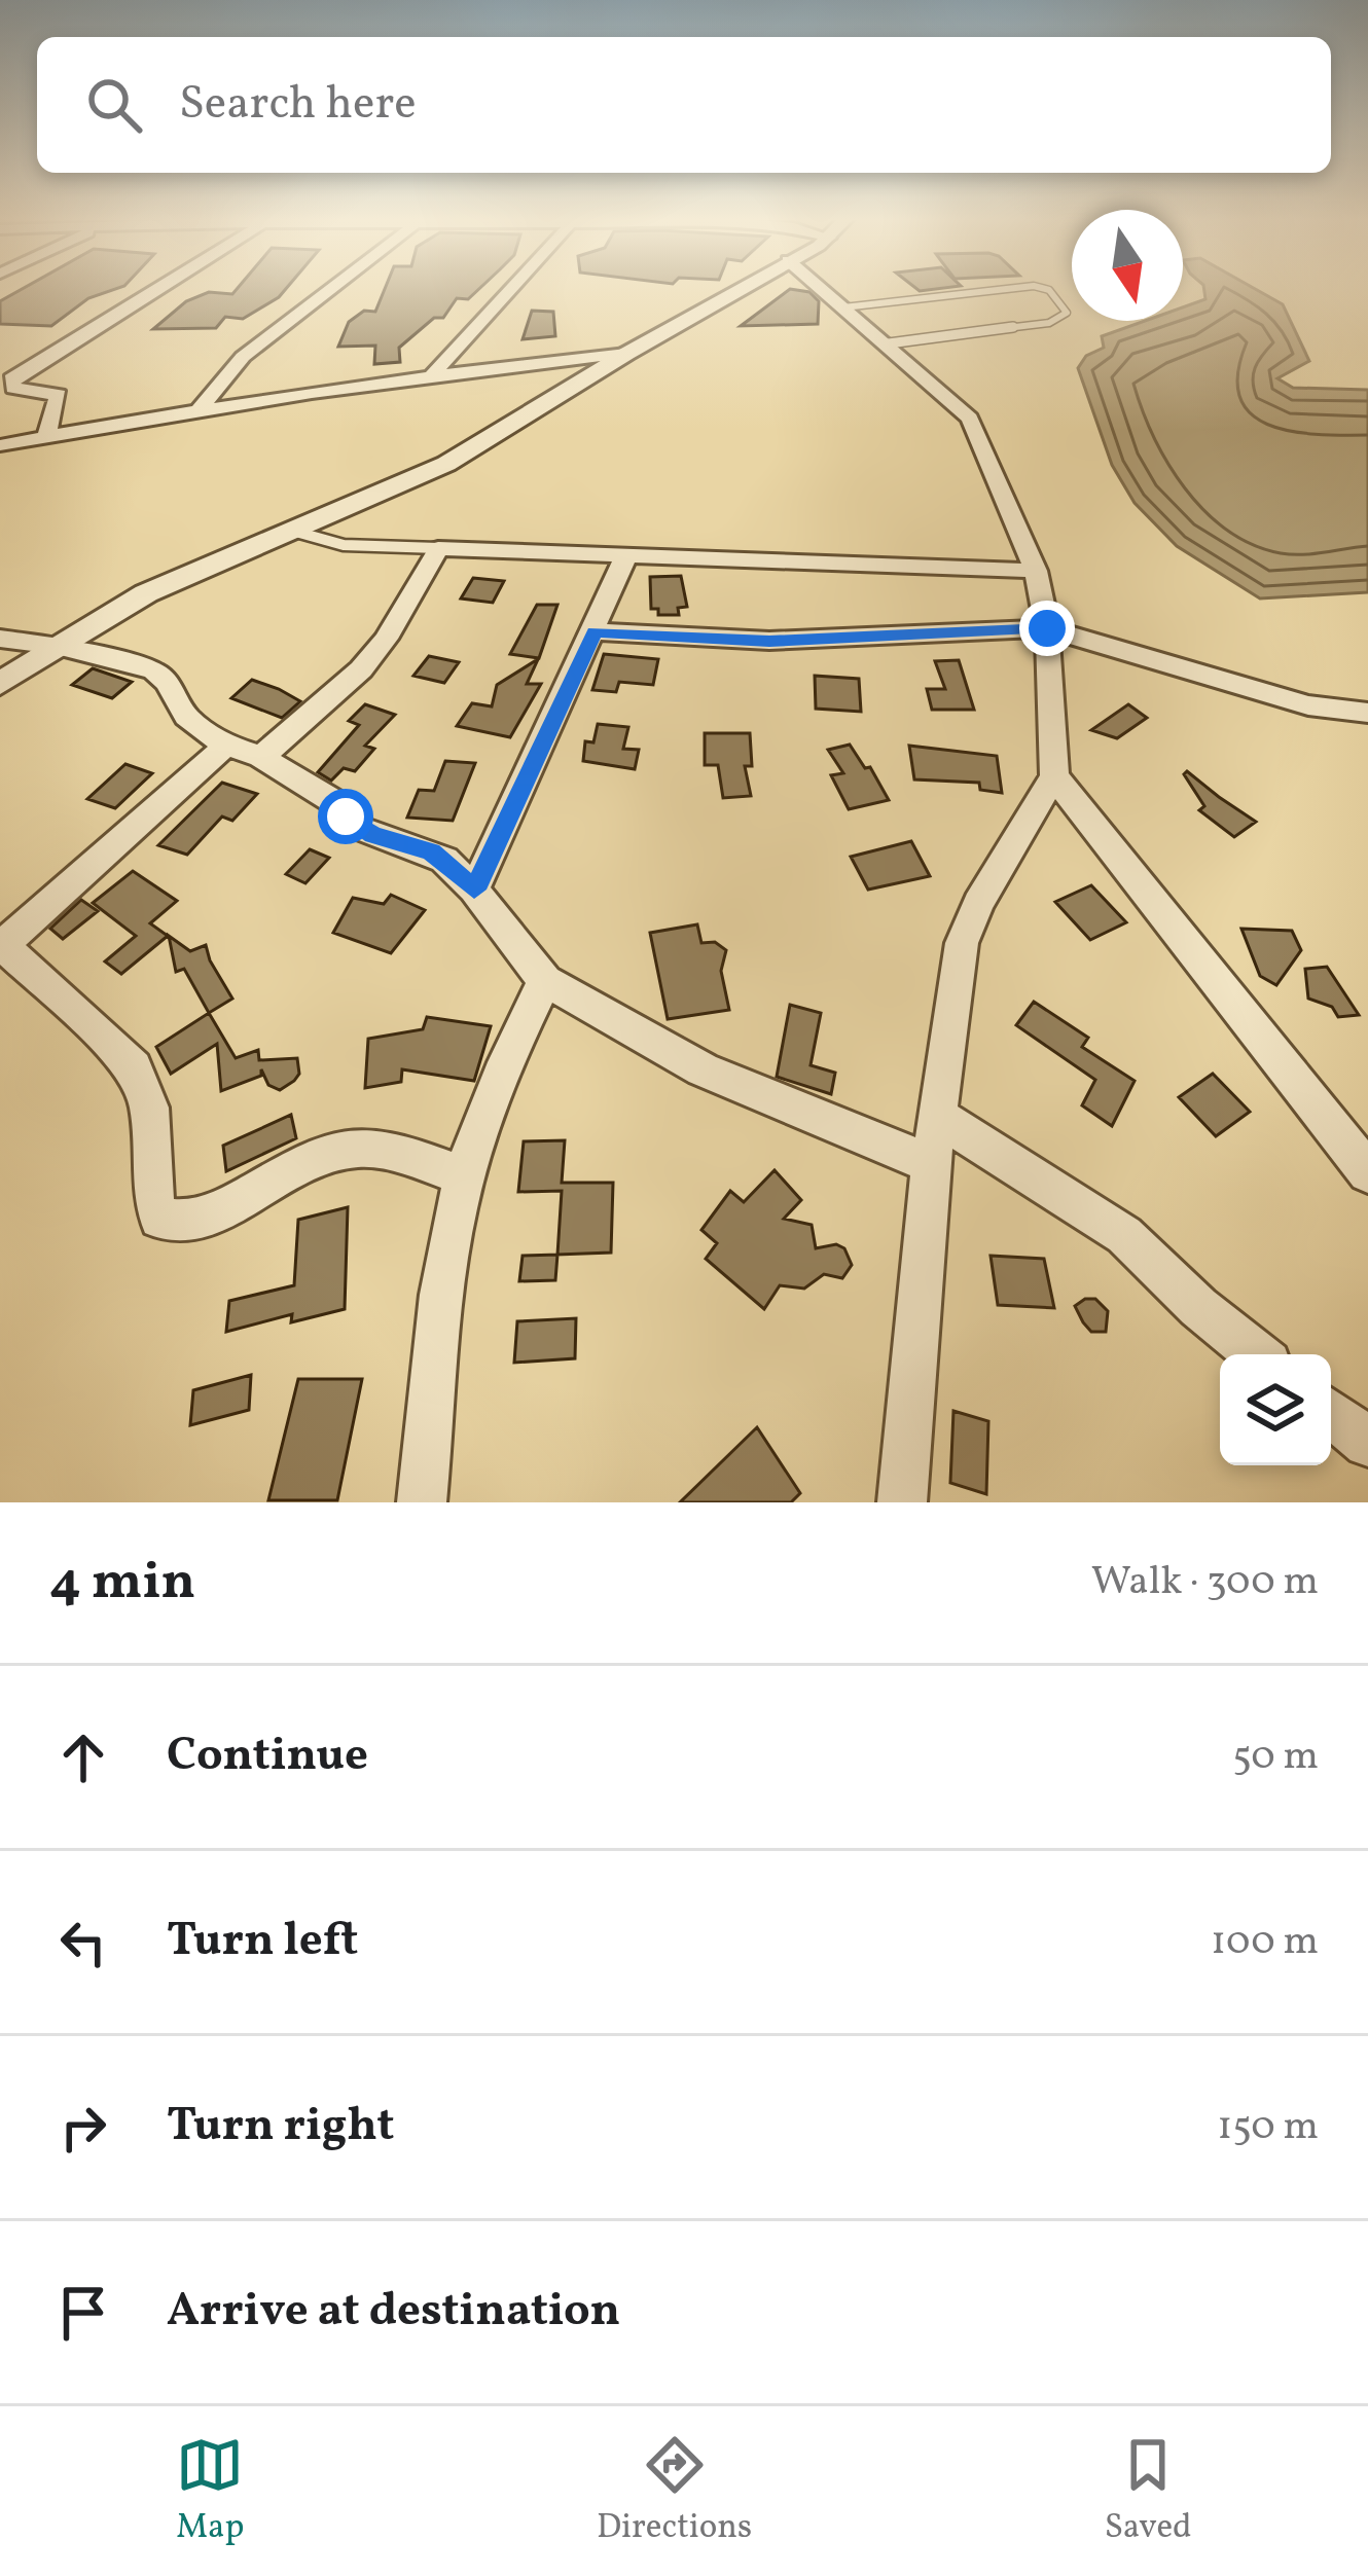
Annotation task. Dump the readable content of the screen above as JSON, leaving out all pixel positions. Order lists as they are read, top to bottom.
{
  "north": "bottom",
  "page": {
    "search": "Search here",
    "heading": ["4 min", "Walk · 300 m"],
    "list": [
      ["Continue", "50 m"],
      ["Turn left", "100 m"],
      ["Turn right", "150 m"],
      "Arrive at destination"
    ],
    "nav": ["Map", "Directions", "Saved"]
  }
}
